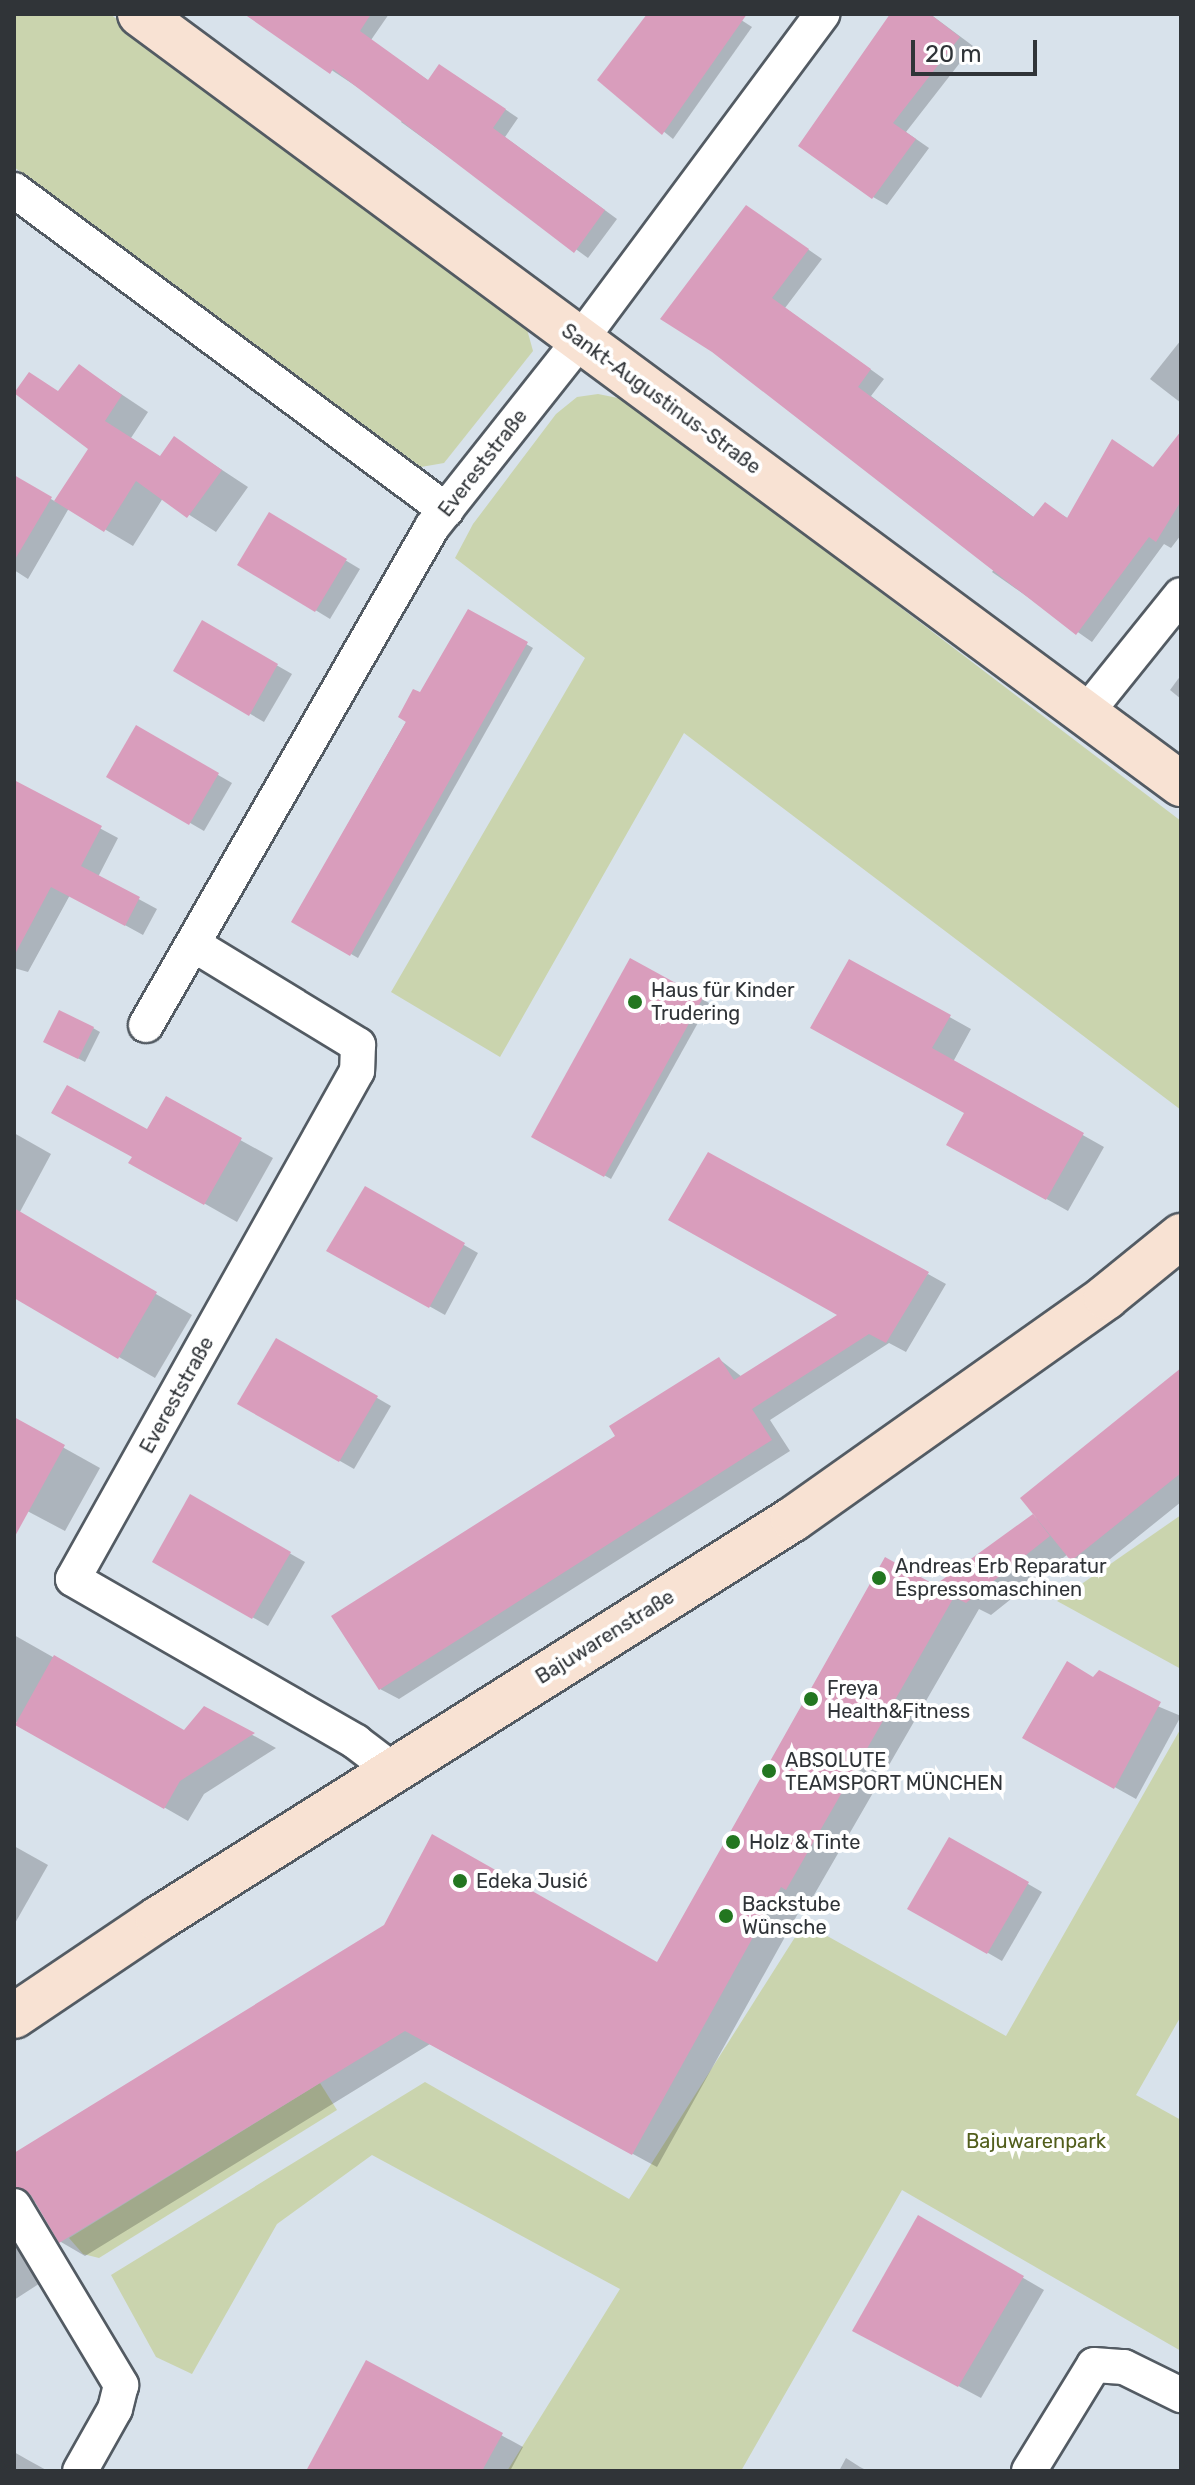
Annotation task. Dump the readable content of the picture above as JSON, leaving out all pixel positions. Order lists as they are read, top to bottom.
{
  "streets": {
    "main road": ["Sankt-Augustinus-Straße", "Bajuwarenstraße"],
    "street": ["Evereststraße"]
  },
  "crossings": [
    ["Sankt-Augustinus-Straße", "Evereststraße"],
    ["Evereststraße", "Bajuwarenstraße"]
  ],
  "parks": ["Bajuwarenpark"],
  "places": [
    "Haus für Kinder Trudering",
    "Andreas Erb Reparatur Espressomaschinen",
    "Freya Health&Fitness",
    "ABSOLUTE TEAMSPORT MÜNCHEN",
    "Holz & Tinte",
    "Edeka Jusić",
    "Backstube Wünsche"
  ],
  "scale_bar": "20 m"
}
